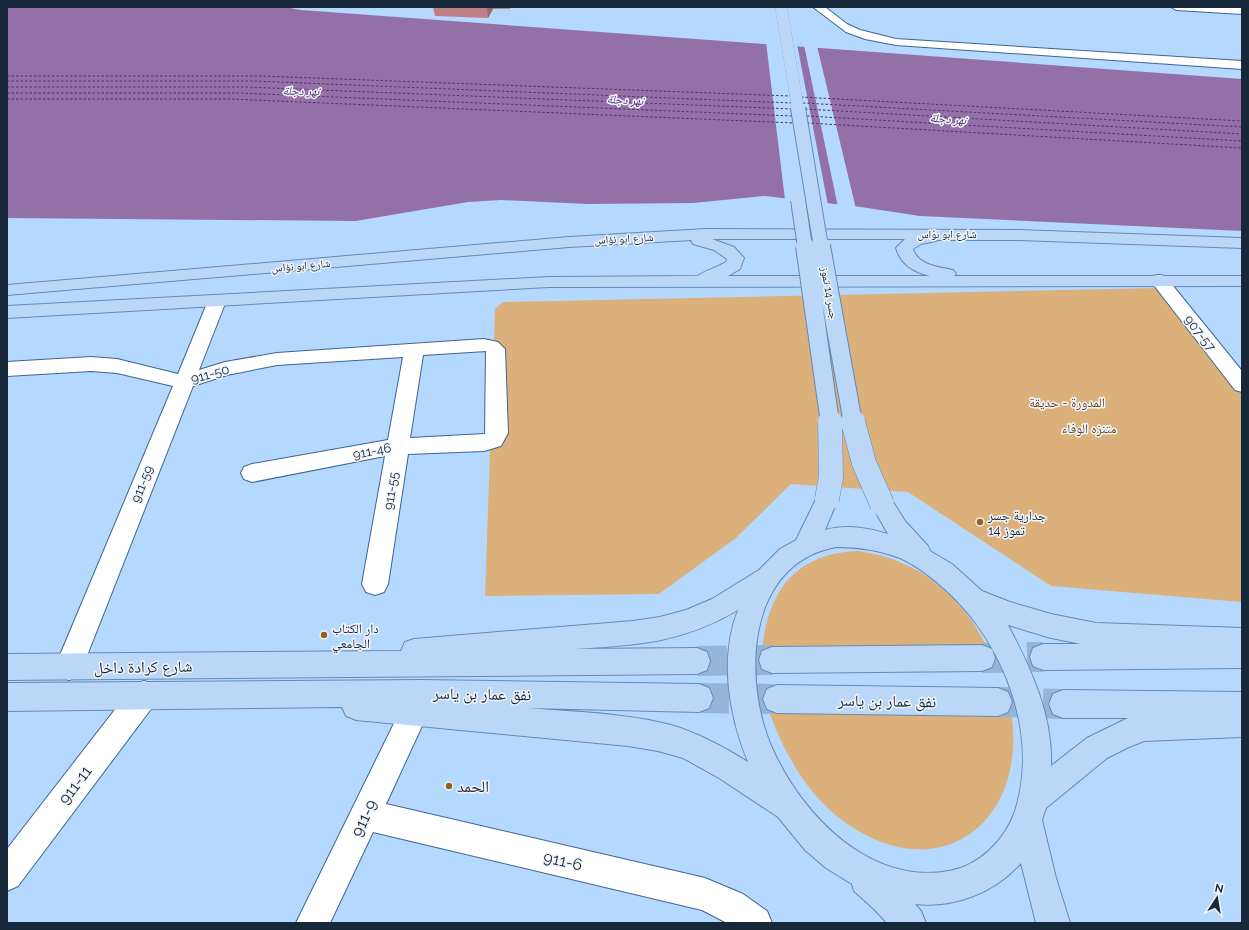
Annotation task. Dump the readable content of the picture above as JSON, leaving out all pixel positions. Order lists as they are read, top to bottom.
{
  "streets": {
    "main road": [
      "شارع ابو نؤاس",
      "جسر 14 تموز",
      "شارع كرادة داخل",
      "نفق عمار بن ياسر"
    ],
    "street": [
      "907-57",
      "911-50",
      "911-46",
      "911-59",
      "911-55",
      "911-11",
      "911-9",
      "911-6"
    ]
  },
  "crossings": [
    ["911-50", "911-46"],
    ["911-50", "911-59"],
    ["911-50", "911-55"],
    ["911-46", "911-55"],
    ["911-59", "شارع كرادة داخل"],
    ["شارع كرادة داخل", "نفق عمار بن ياسر"],
    ["شارع كرادة داخل", "911-11"],
    ["911-9", "911-6"]
  ],
  "water": ["نهر دجلة"],
  "parks": ["المدورة - حديقة", "متنزه الوفاء"],
  "places": ["جدارية جسر 14 تموز", "دار الكتاب الجامعي", "الحمد"],
  "north": "top"
}
